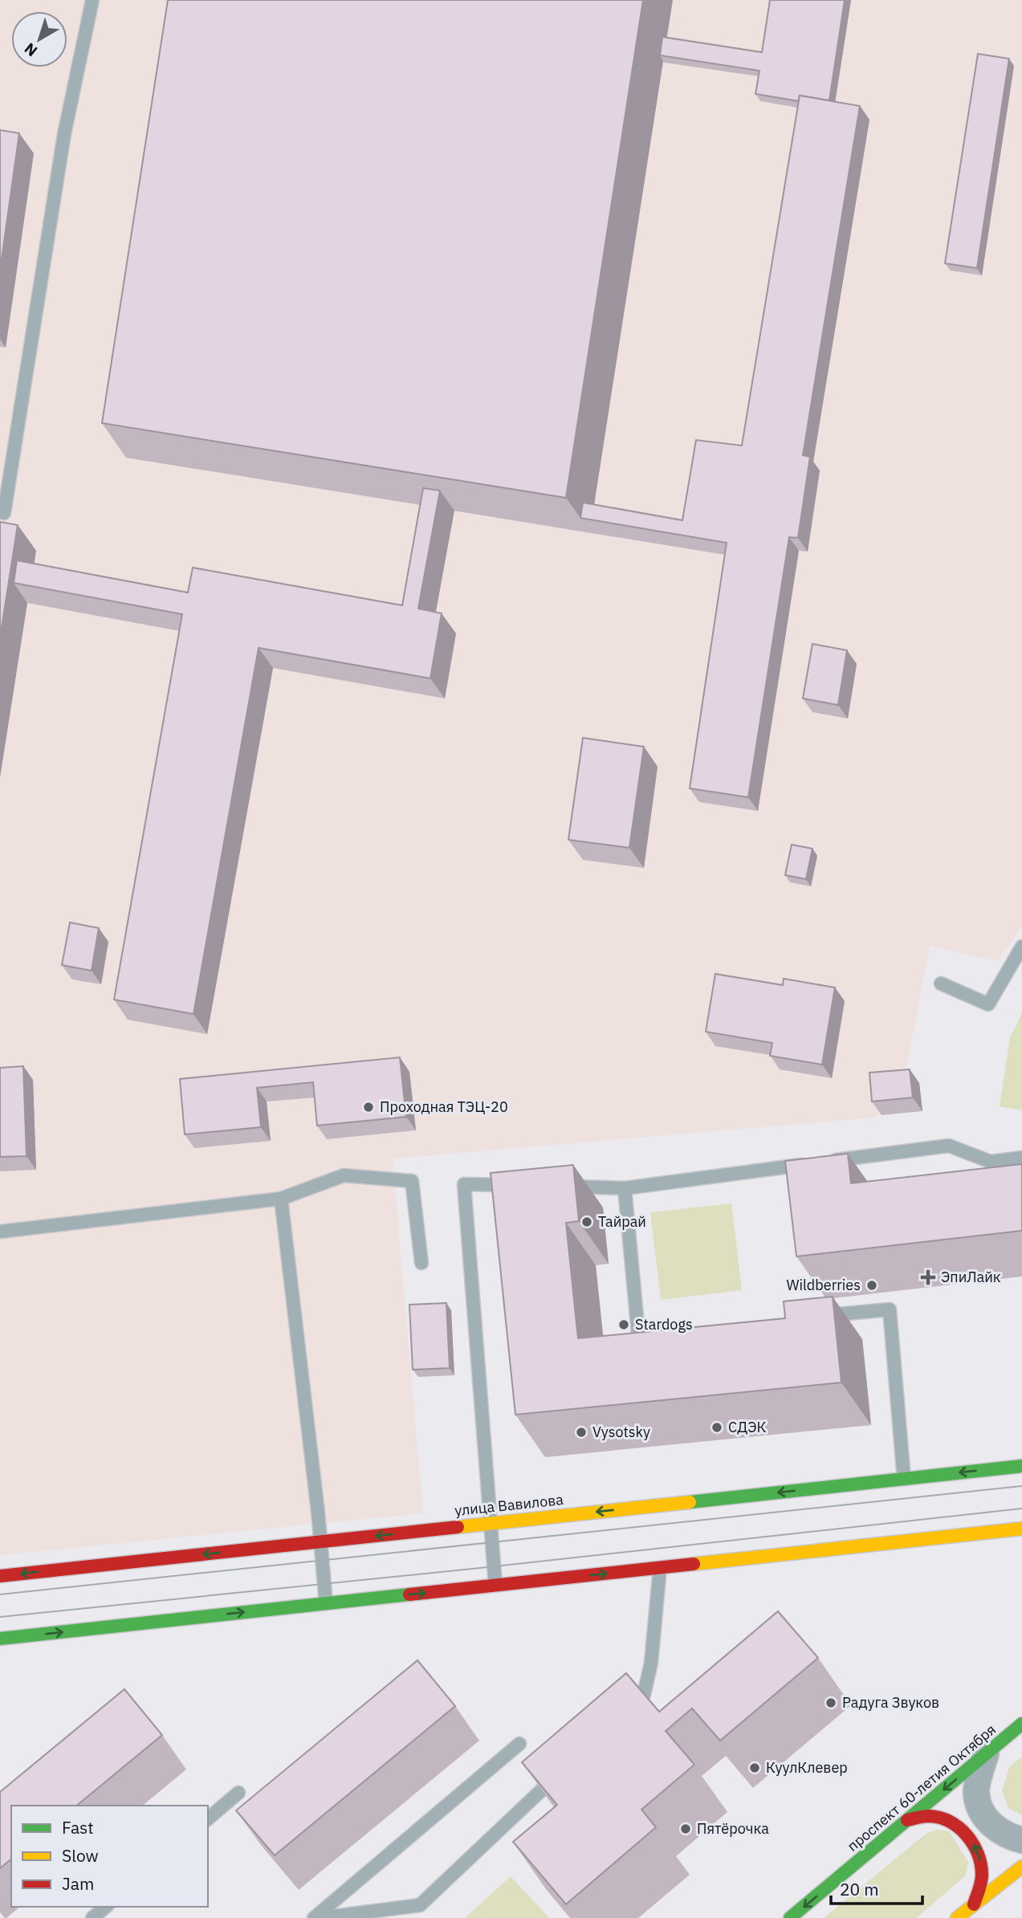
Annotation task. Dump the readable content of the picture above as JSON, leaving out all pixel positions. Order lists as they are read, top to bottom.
{
  "streets": {
    "main road": ["улица Вавилова", "проспект 60-летия Октября"]
  },
  "places": {
    "other": [
      "Проходная ТЭЦ-20",
      "Тайрай",
      "Wildberries",
      "Stardogs",
      "СДЭК",
      "Vysotsky",
      "Радуга Звуков",
      "КуулКлевер",
      "Пятёрочка"
    ],
    "health": ["ЭпиЛайк"]
  },
  "legend": ["Fast", "Slow", "Jam"],
  "scale_bar": "20 m",
  "north": "bottom left"
}
